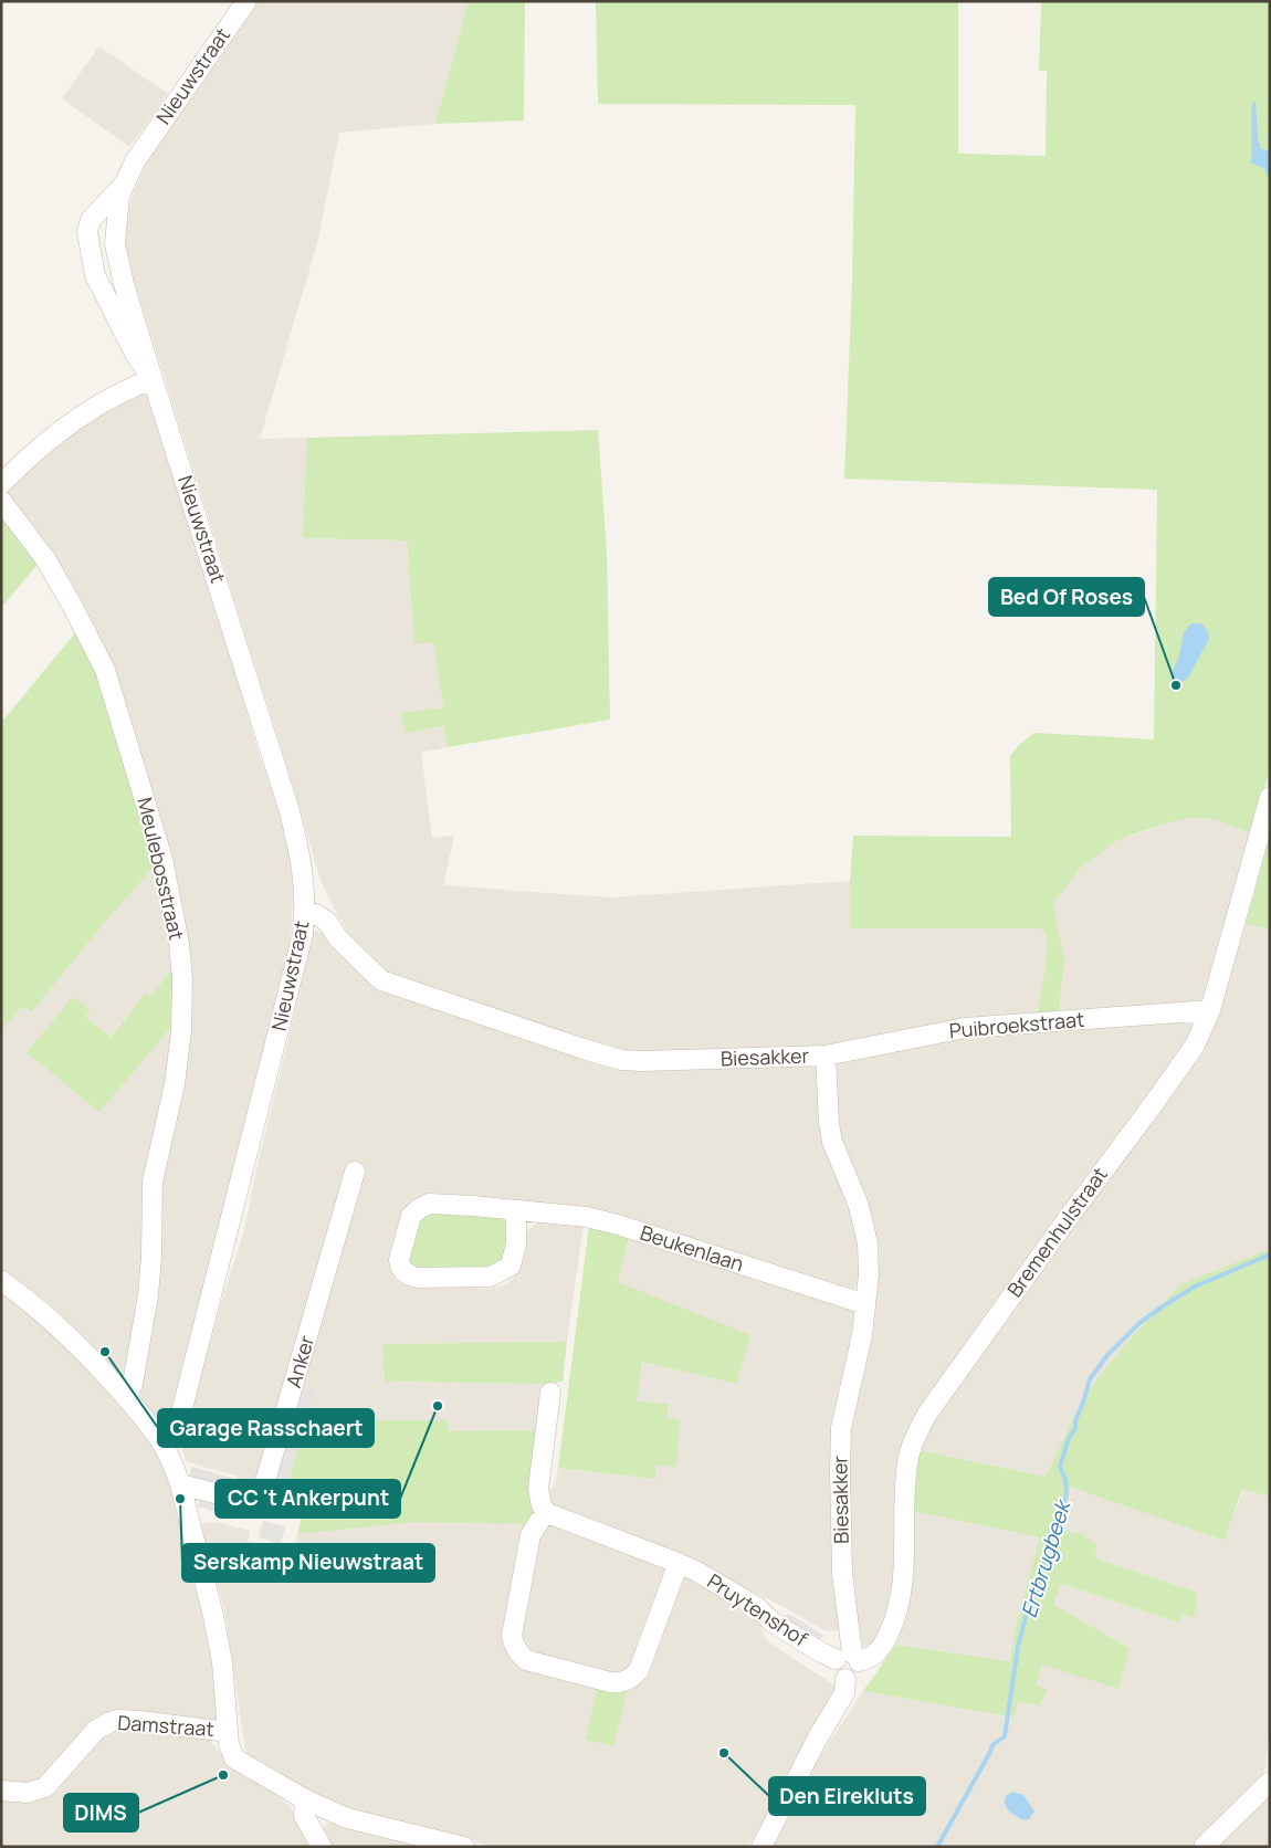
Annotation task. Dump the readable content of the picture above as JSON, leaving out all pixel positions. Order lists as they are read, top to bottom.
{
  "streets": {
    "street": [
      "Nieuwstraat",
      "Meulebosstraat",
      "Puibroekstraat",
      "Biesakker",
      "Bremenhulstraat",
      "Beukenlaan",
      "Anker",
      "Pruytenshof",
      "Damstraat"
    ]
  },
  "crossings": [
    ["Nieuwstraat", "Biesakker"],
    ["Puibroekstraat", "Biesakker"],
    ["Puibroekstraat", "Bremenhulstraat"],
    ["Biesakker", "Bremenhulstraat"],
    ["Biesakker", "Beukenlaan"],
    ["Biesakker", "Pruytenshof"],
    ["Bremenhulstraat", "Pruytenshof"]
  ],
  "water": ["Ertbrugbeek"],
  "places": [
    "Bed Of Roses",
    "Garage Rasschaert",
    "CC 't Ankerpunt",
    "Serskamp Nieuwstraat",
    "Den Eirekluts",
    "DIMS"
  ]
}
